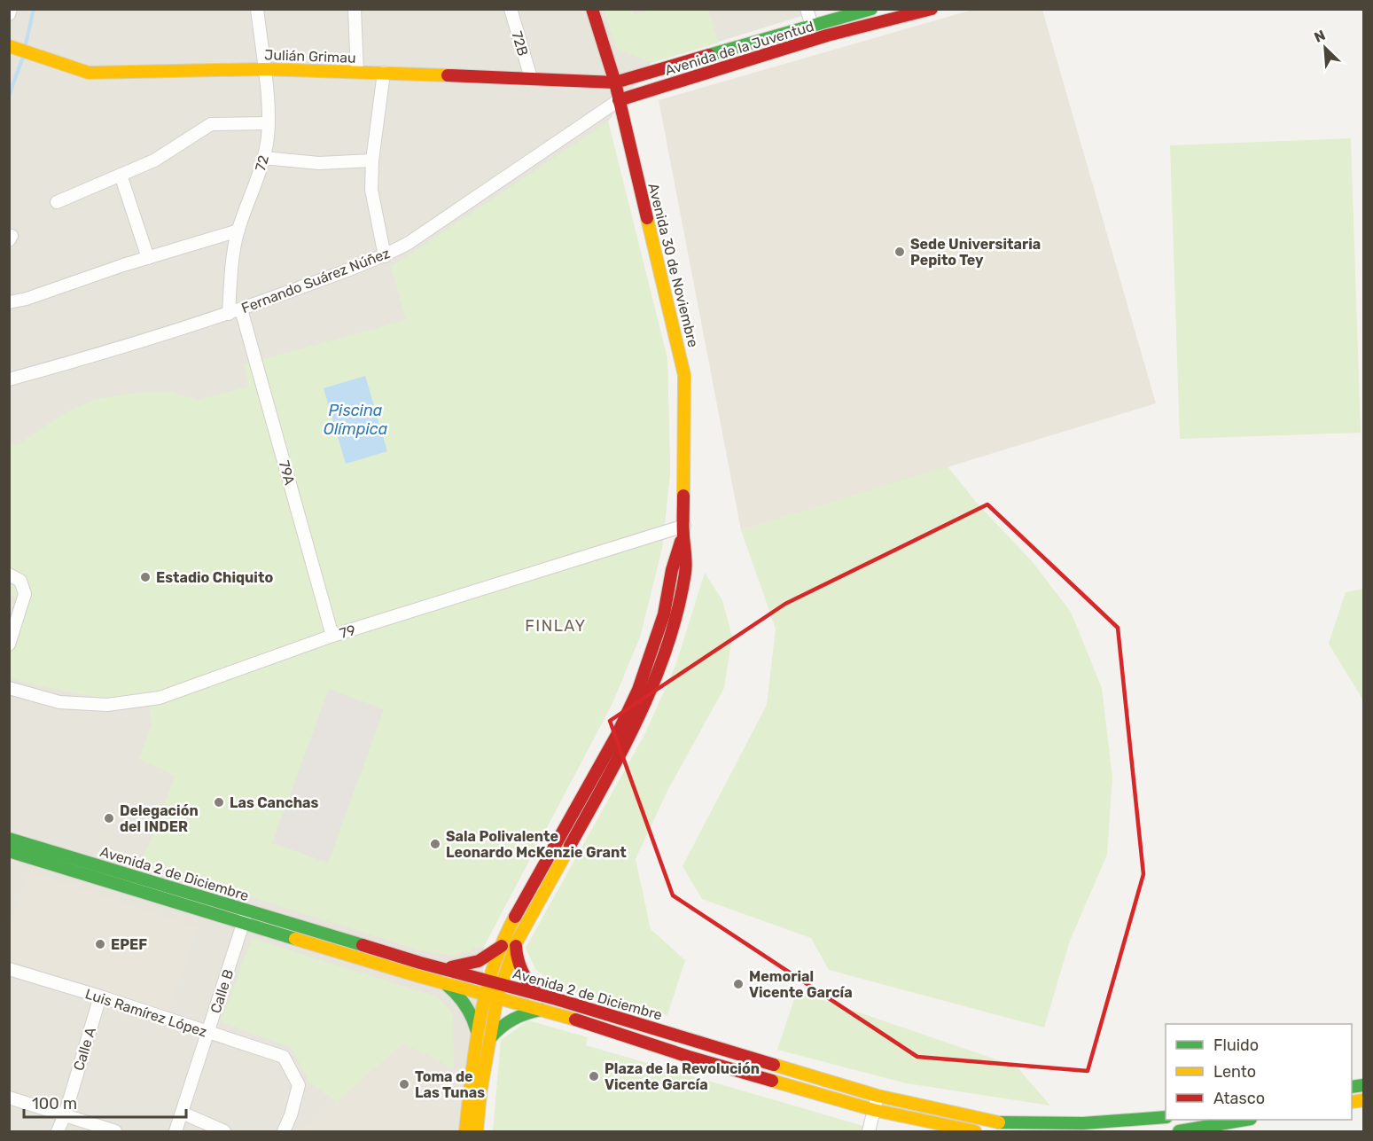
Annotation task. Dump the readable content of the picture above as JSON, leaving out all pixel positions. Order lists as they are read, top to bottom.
{
  "streets": {
    "main road": [
      "Avenida de la Juventud",
      "Julián Grimau",
      "Avenida 30 de Noviembre",
      "Avenida 2 de Diciembre"
    ],
    "street": [
      "72B",
      "72",
      "Fernando Suárez Núñez",
      "79A",
      "79",
      "Calle B",
      "Luis Ramírez López",
      "Calle A"
    ]
  },
  "crossings": [
    ["72B", "Julián Grimau"],
    ["Avenida de la Juventud", "Julián Grimau"],
    ["Avenida de la Juventud", "Avenida 30 de Noviembre"],
    ["Avenida de la Juventud", "Fernando Suárez Núñez"],
    ["Julián Grimau", "72"],
    ["Julián Grimau", "Avenida 30 de Noviembre"],
    ["72", "Fernando Suárez Núñez"],
    ["Avenida 30 de Noviembre", "Fernando Suárez Núñez"],
    ["Avenida 30 de Noviembre", "79"],
    ["Avenida 30 de Noviembre", "Avenida 2 de Diciembre"],
    ["Fernando Suárez Núñez", "79A"],
    ["79A", "79"],
    ["Avenida 2 de Diciembre", "Calle B"],
    ["Calle B", "Luis Ramírez López"],
    ["Luis Ramírez López", "Calle A"]
  ],
  "districts": ["FINLAY"],
  "water": ["Piscina Olímpica"],
  "places": [
    "Sede Universitaria Pepito Tey",
    "Estadio Chiquito",
    "Las Canchas",
    "Delegación del INDER",
    "Sala Polivalente Leonardo McKenzie Grant",
    "EPEF",
    "Memorial Vicente García",
    "Plaza de la Revolución Vicente García",
    "Toma de Las Tunas"
  ],
  "legend": ["Fluido", "Lento", "Atasco"],
  "scale_bar": "100 m",
  "north": "top left"
}
